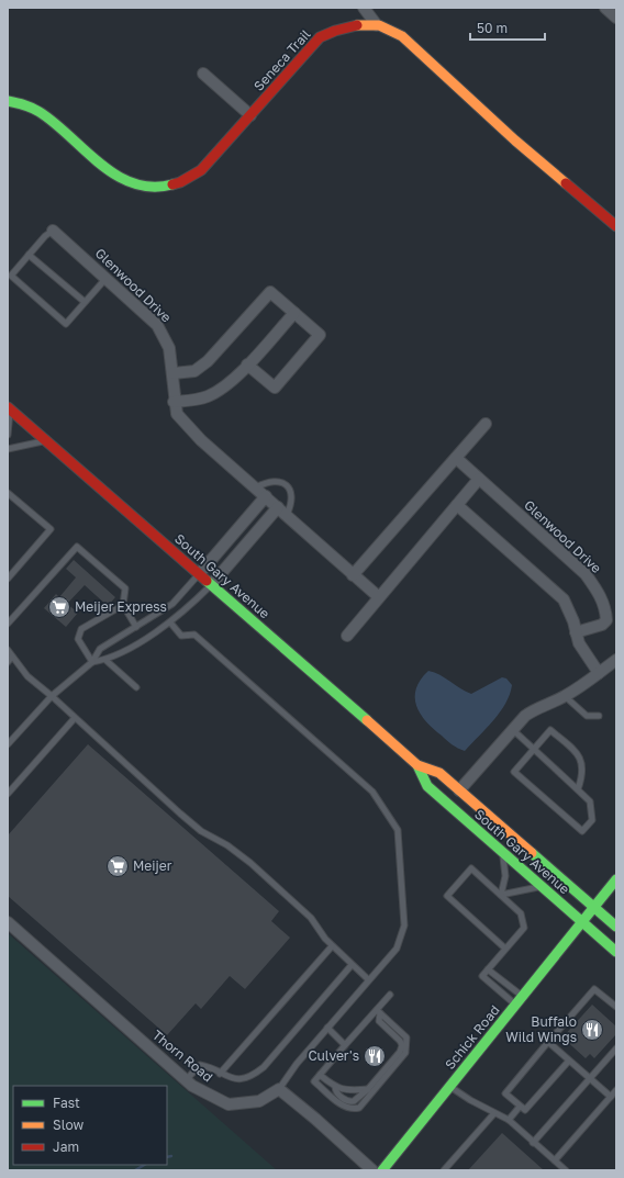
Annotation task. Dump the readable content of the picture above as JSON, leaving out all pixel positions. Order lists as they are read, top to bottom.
{
  "streets": {
    "street": [
      "Seneca Trail",
      "Glenwood Drive",
      "South Gary Avenue",
      "Schick Road",
      "Thorn Road"
    ]
  },
  "crossings": [
    ["South Gary Avenue", "Schick Road"]
  ],
  "places": {
    "supermarket": ["Meijer Express", "Meijer"],
    "restaurant": ["Buffalo Wild Wings", "Culver's"]
  },
  "legend": ["Fast", "Slow", "Jam"],
  "scale_bar": "50 m"
}
